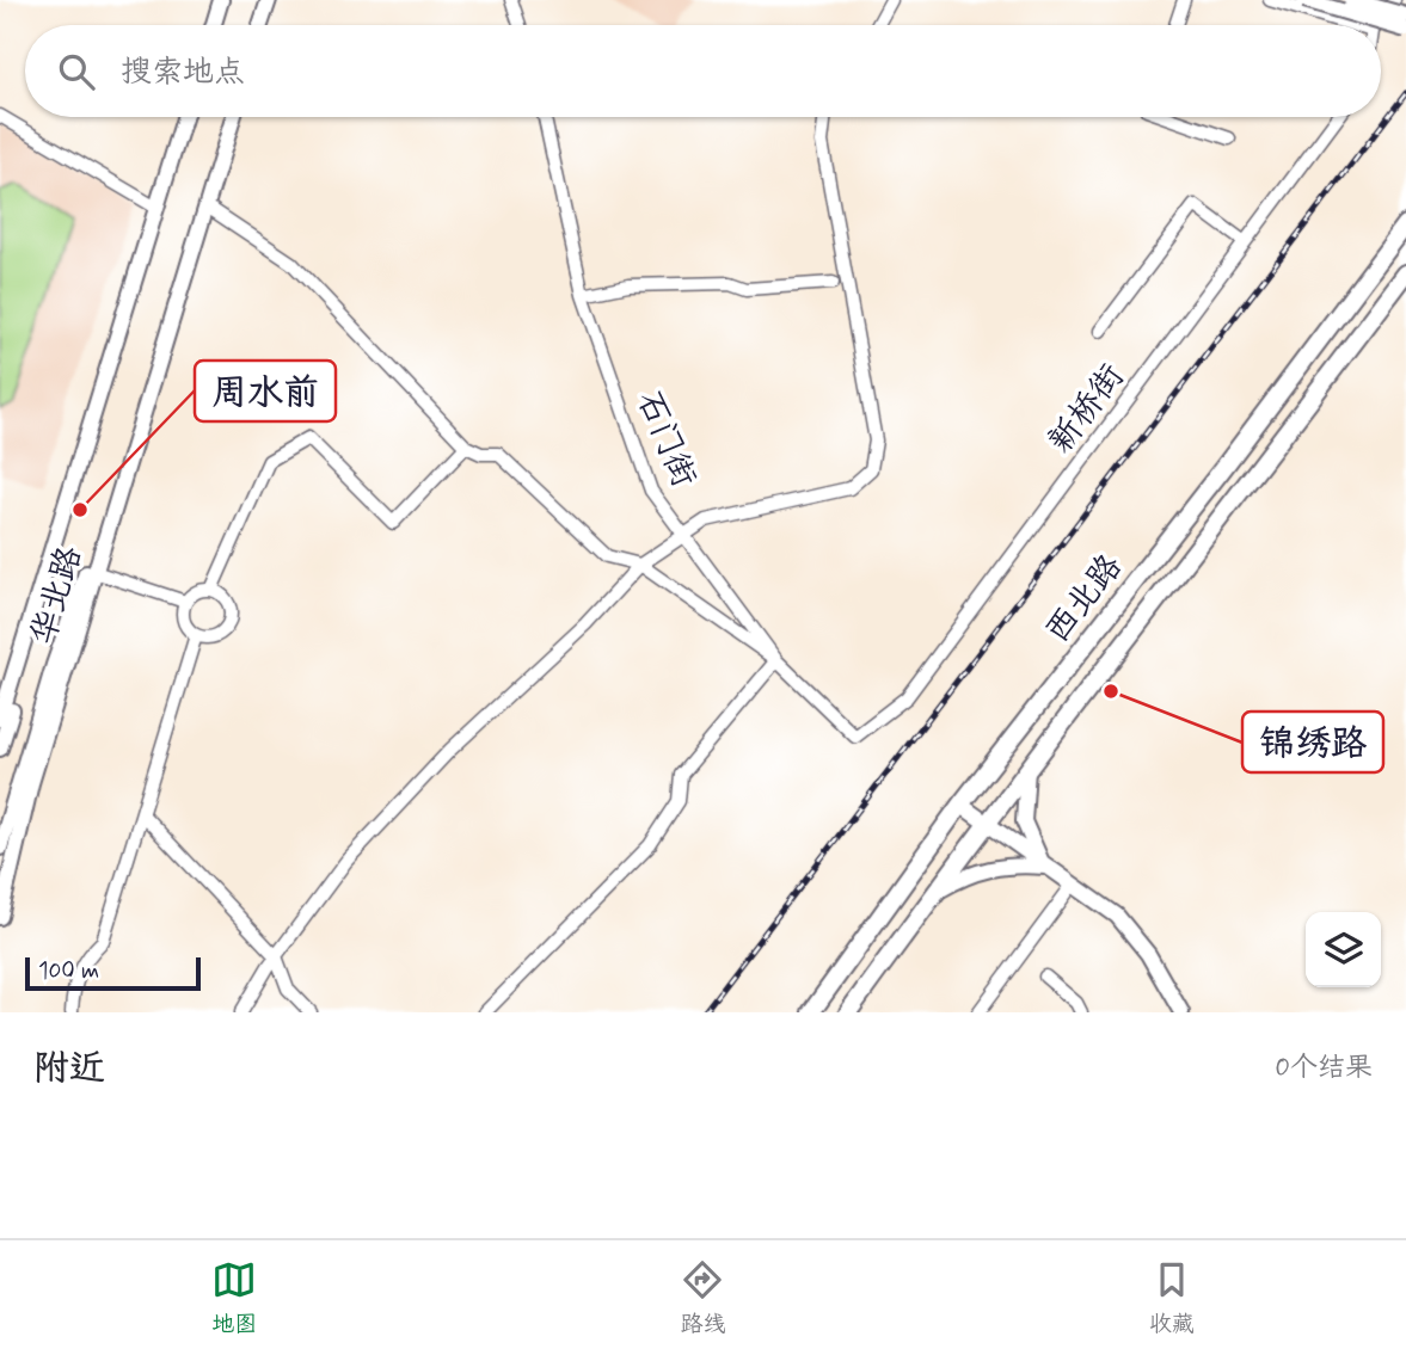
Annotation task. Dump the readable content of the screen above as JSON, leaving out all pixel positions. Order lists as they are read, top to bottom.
{
  "streets": {
    "highway": ["西北路"],
    "main road": ["华北路"],
    "street": ["新桥街", "石门街"]
  },
  "crossings": [
    ["新桥街", "石门街"]
  ],
  "places": ["周水前", "锦绣路"],
  "scale_bar": "100 m",
  "page": {
    "search": "搜索地点",
    "scale": "100 m",
    "heading": ["附近", "0个结果"],
    "nav": ["地图", "路线", "收藏"]
  }
}
